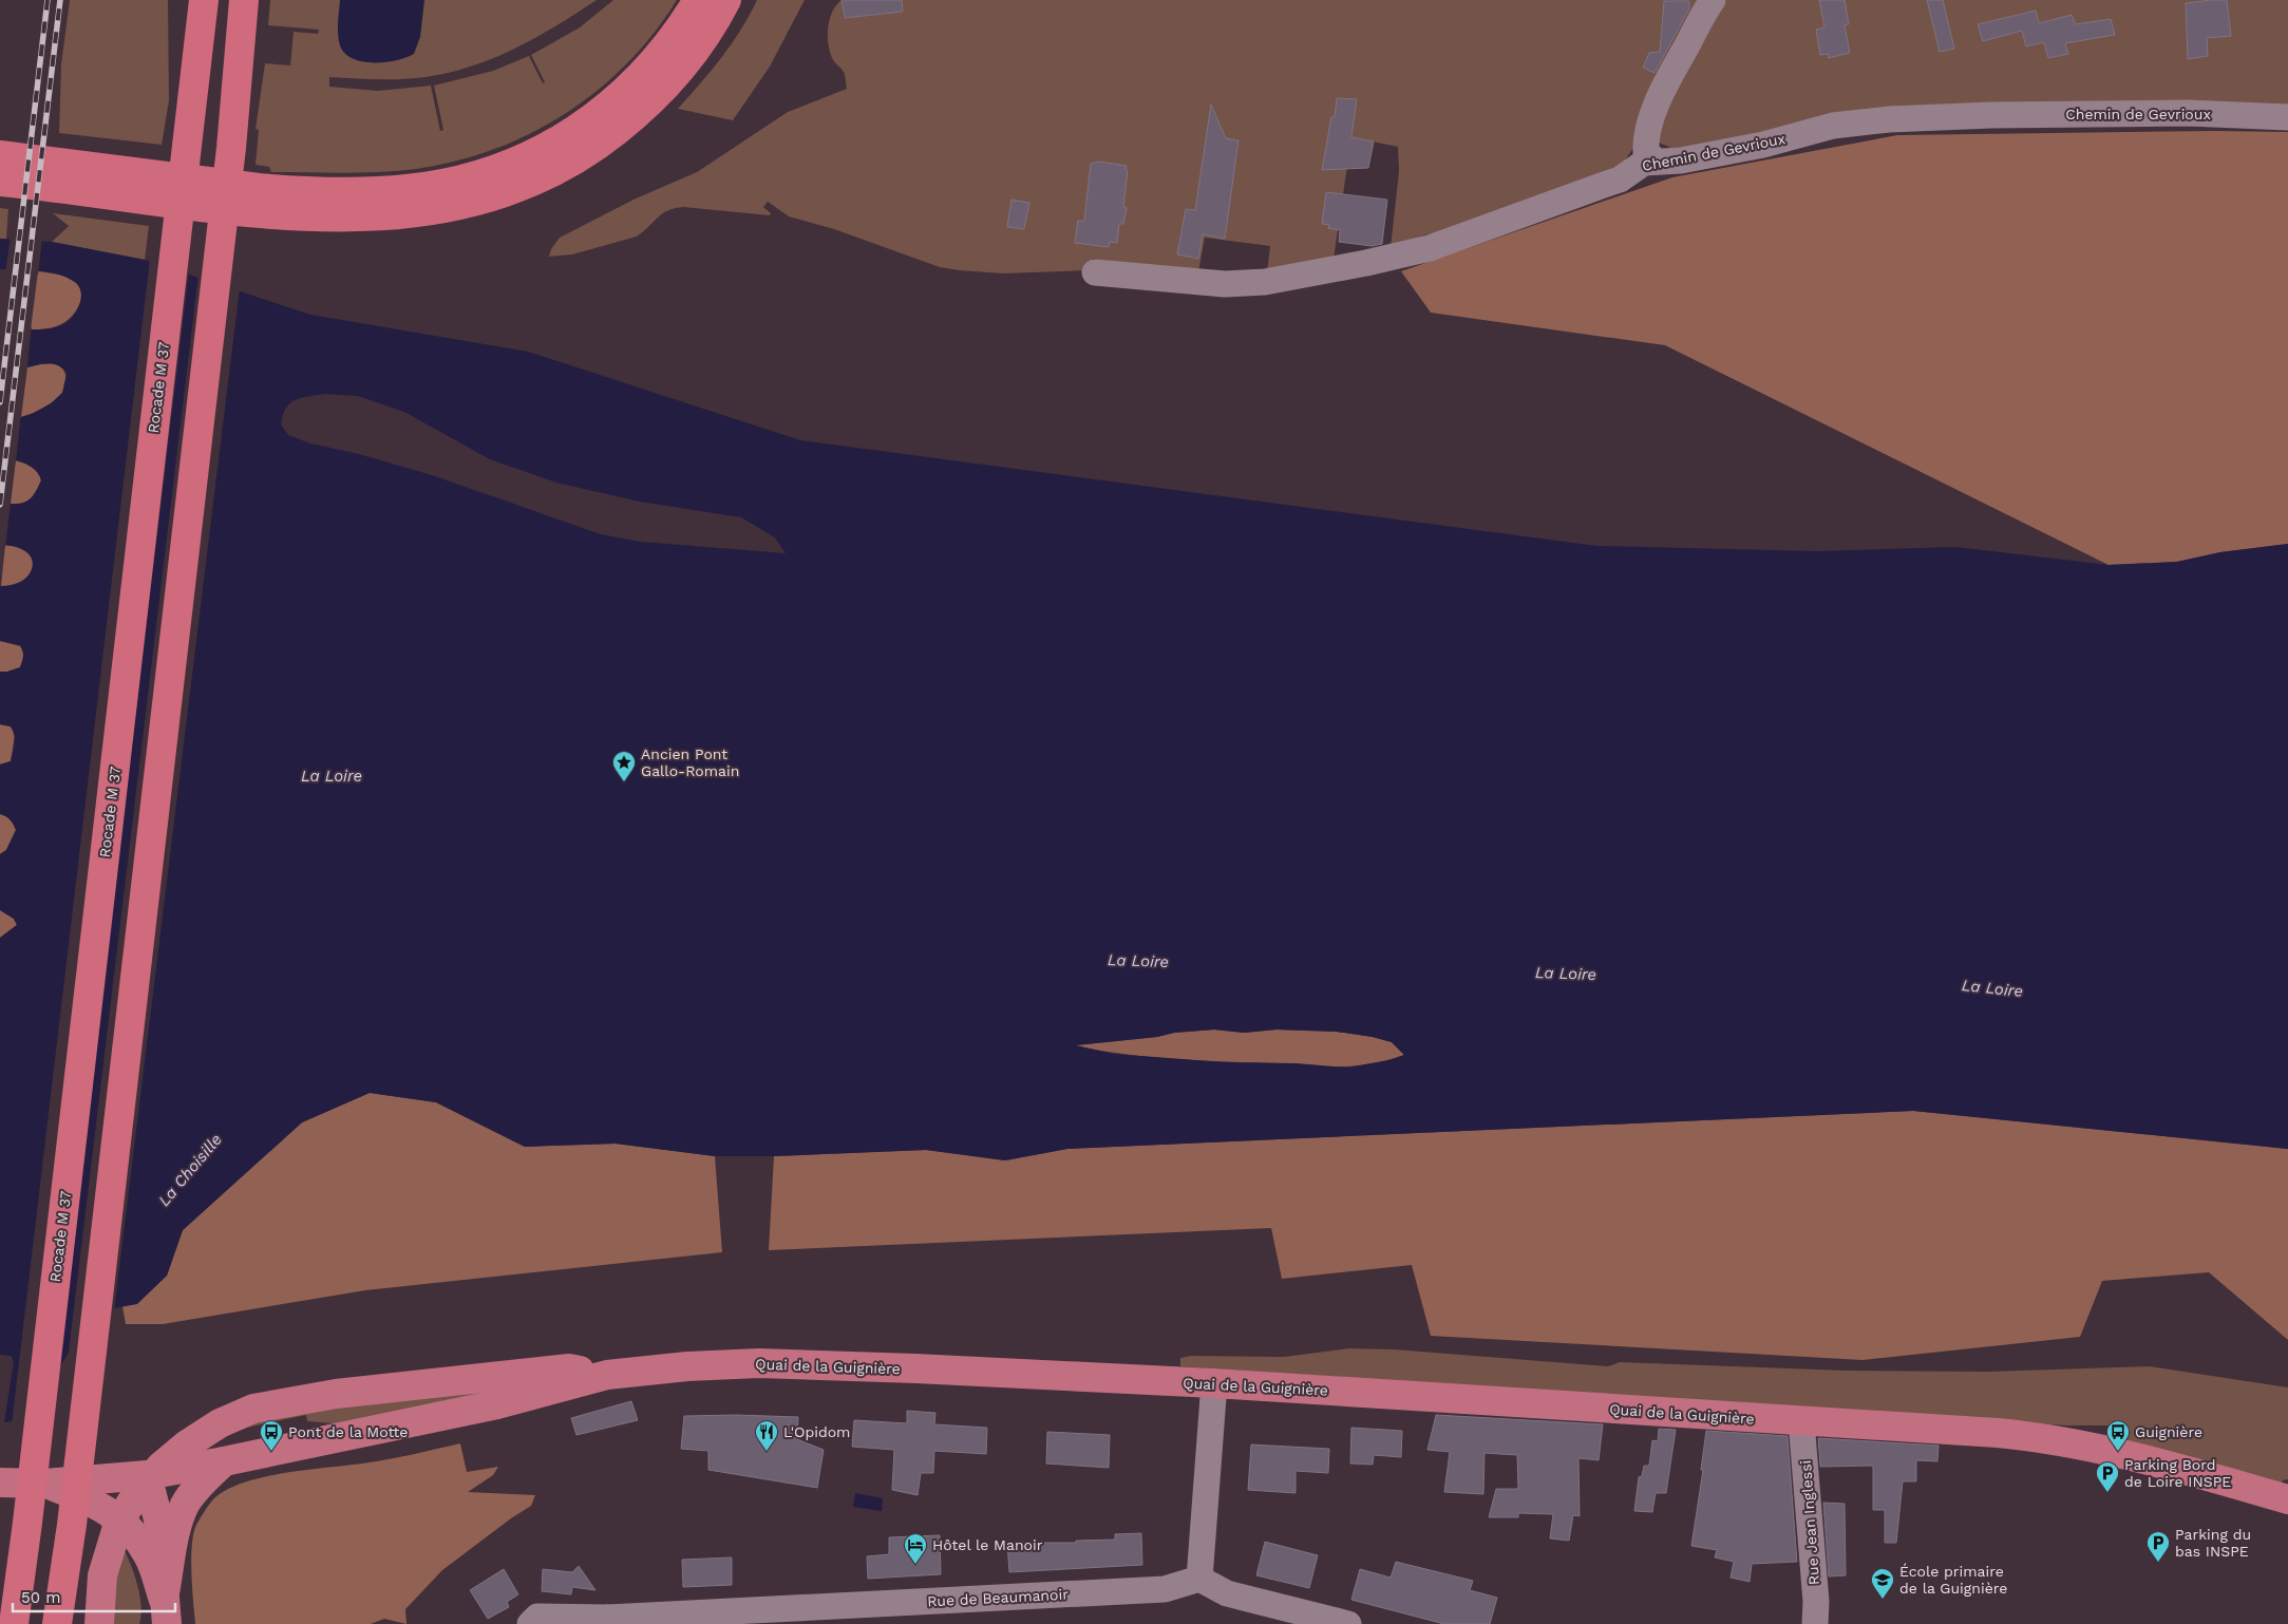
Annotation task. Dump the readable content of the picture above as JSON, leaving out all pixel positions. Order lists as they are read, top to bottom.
{
  "streets": {
    "highway": ["Rocade M 37"],
    "main road": ["Quai de la Guignière"],
    "street": ["Chemin de Gevrioux", "Rue Jean Inglessi", "Rue de Beaumanoir"]
  },
  "crossings": [
    ["Quai de la Guignière", "Rue Jean Inglessi"]
  ],
  "water": ["La Loire", "La Choisille"],
  "places": {
    "place": ["Ancien Pont Gallo-Romain"],
    "bus stop": ["Pont de la Motte", "Guignière"],
    "restaurant": ["L'Opidom"],
    "parking": ["Parking Bord de Loire INSPE", "Parking du bas INSPE"],
    "hotel": ["Hôtel le Manoir"],
    "school or university": ["École primaire de la Guignière"]
  },
  "scale_bar": "50 m"
}
